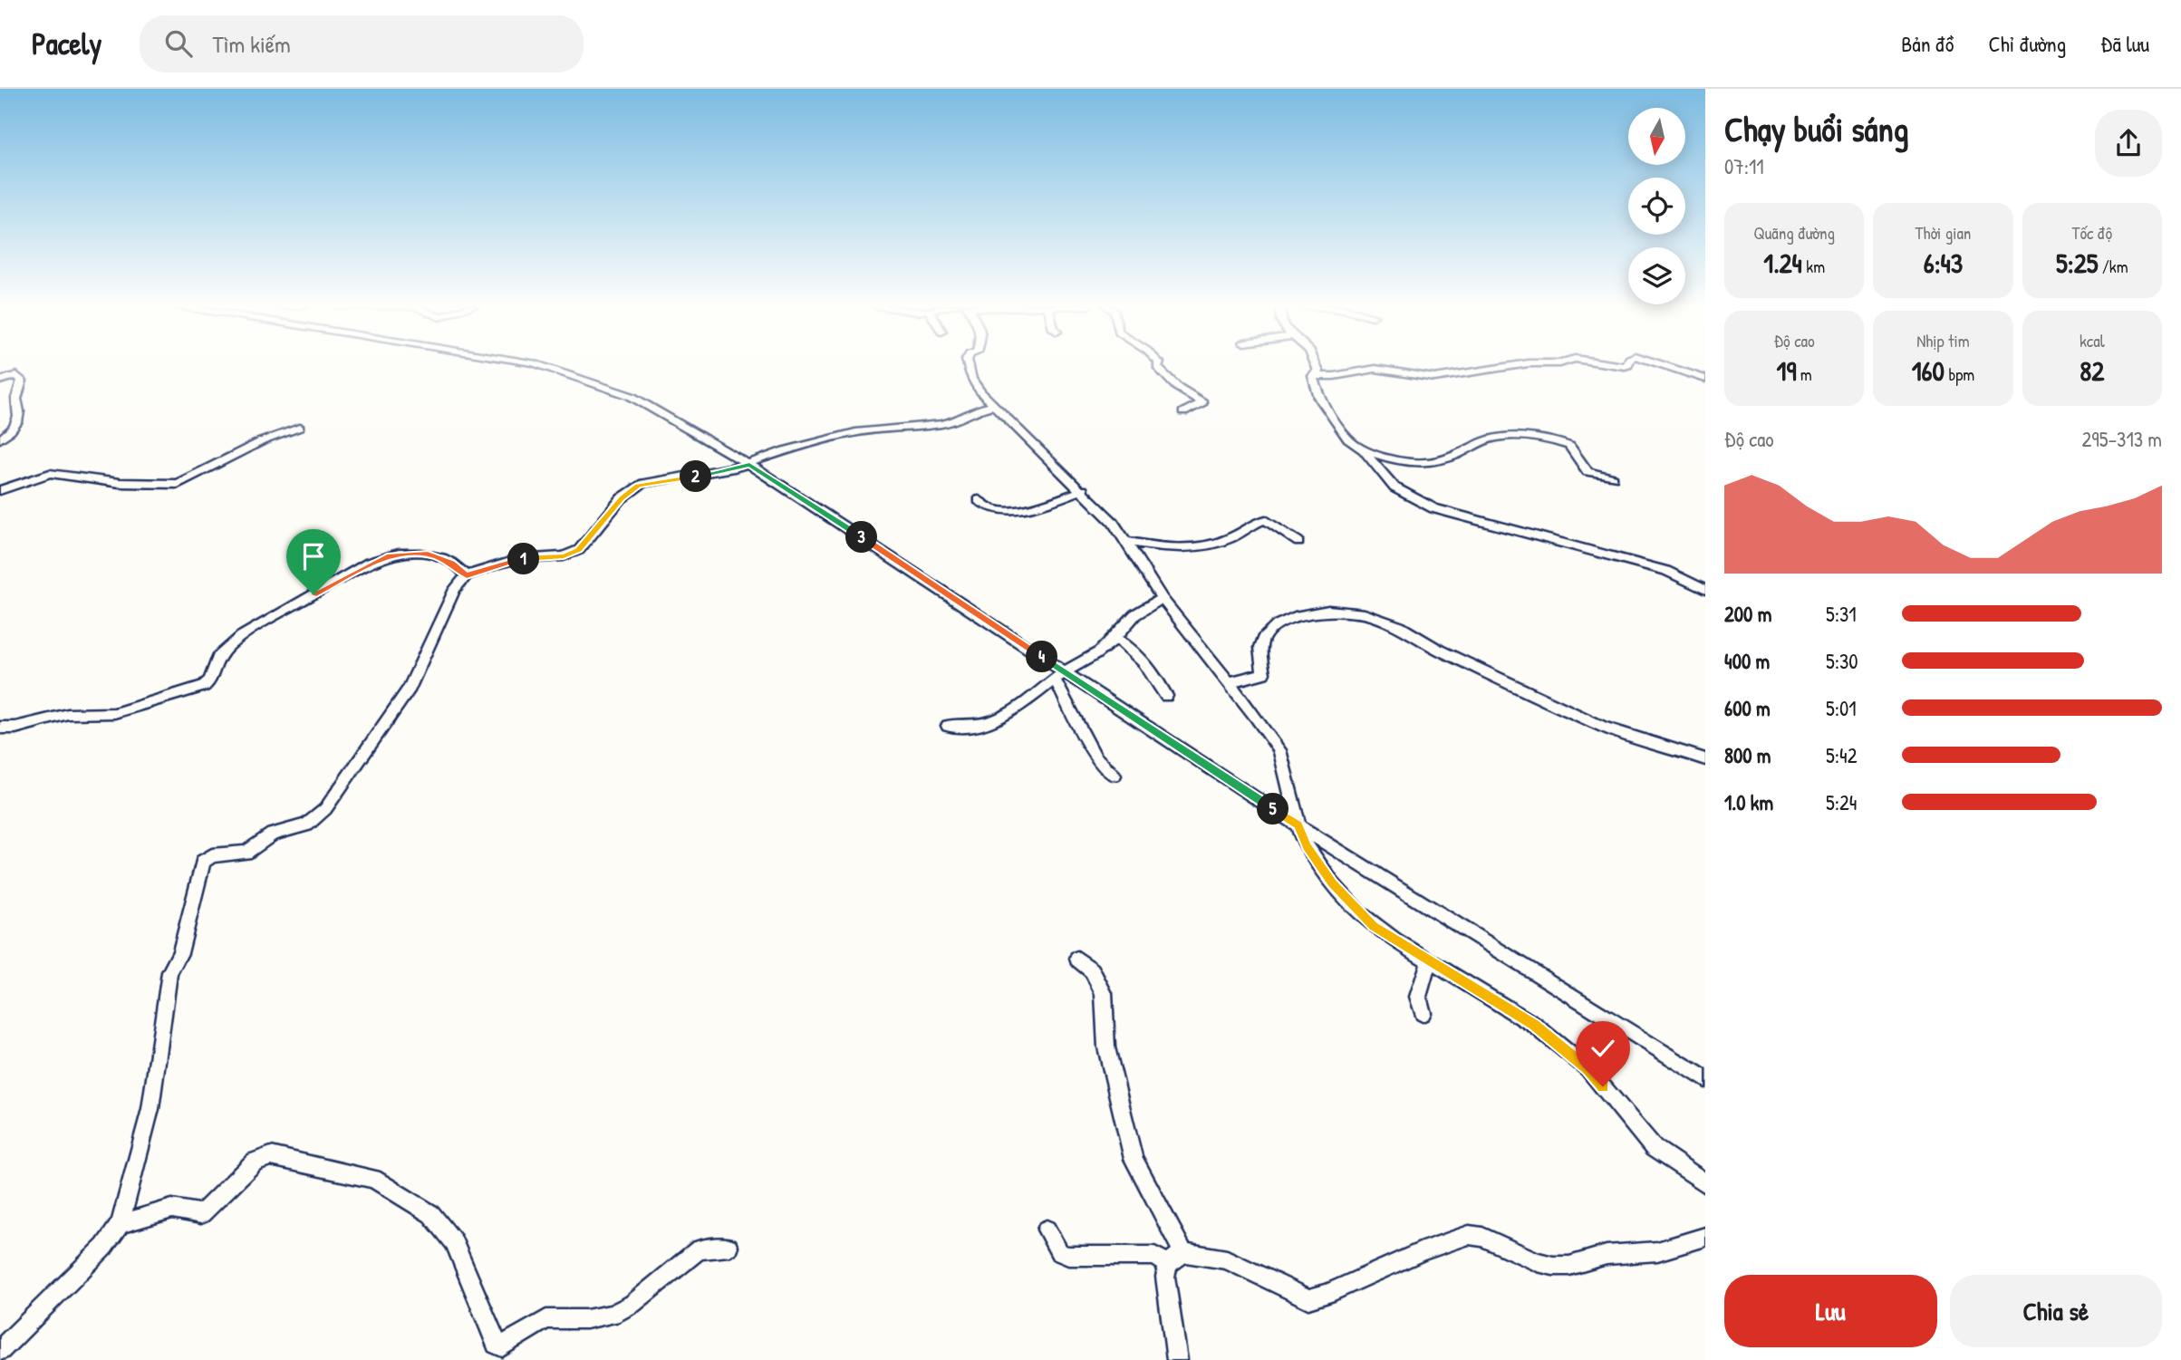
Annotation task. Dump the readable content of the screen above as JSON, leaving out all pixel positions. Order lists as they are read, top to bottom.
{
  "north": "bottom",
  "page": {
    "header": "Pacely",
    "search": "Tìm kiếm",
    "nav": ["Bản đồ", "Chỉ đường", "Đã lưu"],
    "heading": ["Chạy buổi sáng", "07:11"],
    "stats": [
      ["Quãng đường", "1.24 km"],
      ["Thời gian", "6:43"],
      ["Tốc độ", "5:25 /km"],
      ["Độ cao", "19 m"],
      ["Nhịp tim", "160 bpm"],
      ["kcal", "82"]
    ],
    "chart": ["Độ cao", "295–313 m"],
    "pins": [
      "2",
      "3",
      "1",
      "4",
      "5"
    ],
    "list": [
      {
        "name": "200 m",
        "note": "5:31"
      },
      {
        "name": "400 m",
        "note": "5:30"
      },
      {
        "name": "600 m",
        "note": "5:01"
      },
      {
        "name": "800 m",
        "note": "5:42"
      },
      {
        "name": "1.0 km",
        "note": "5:24"
      }
    ],
    "buttons": ["Lưu", "Chia sẻ"]
  }
}
